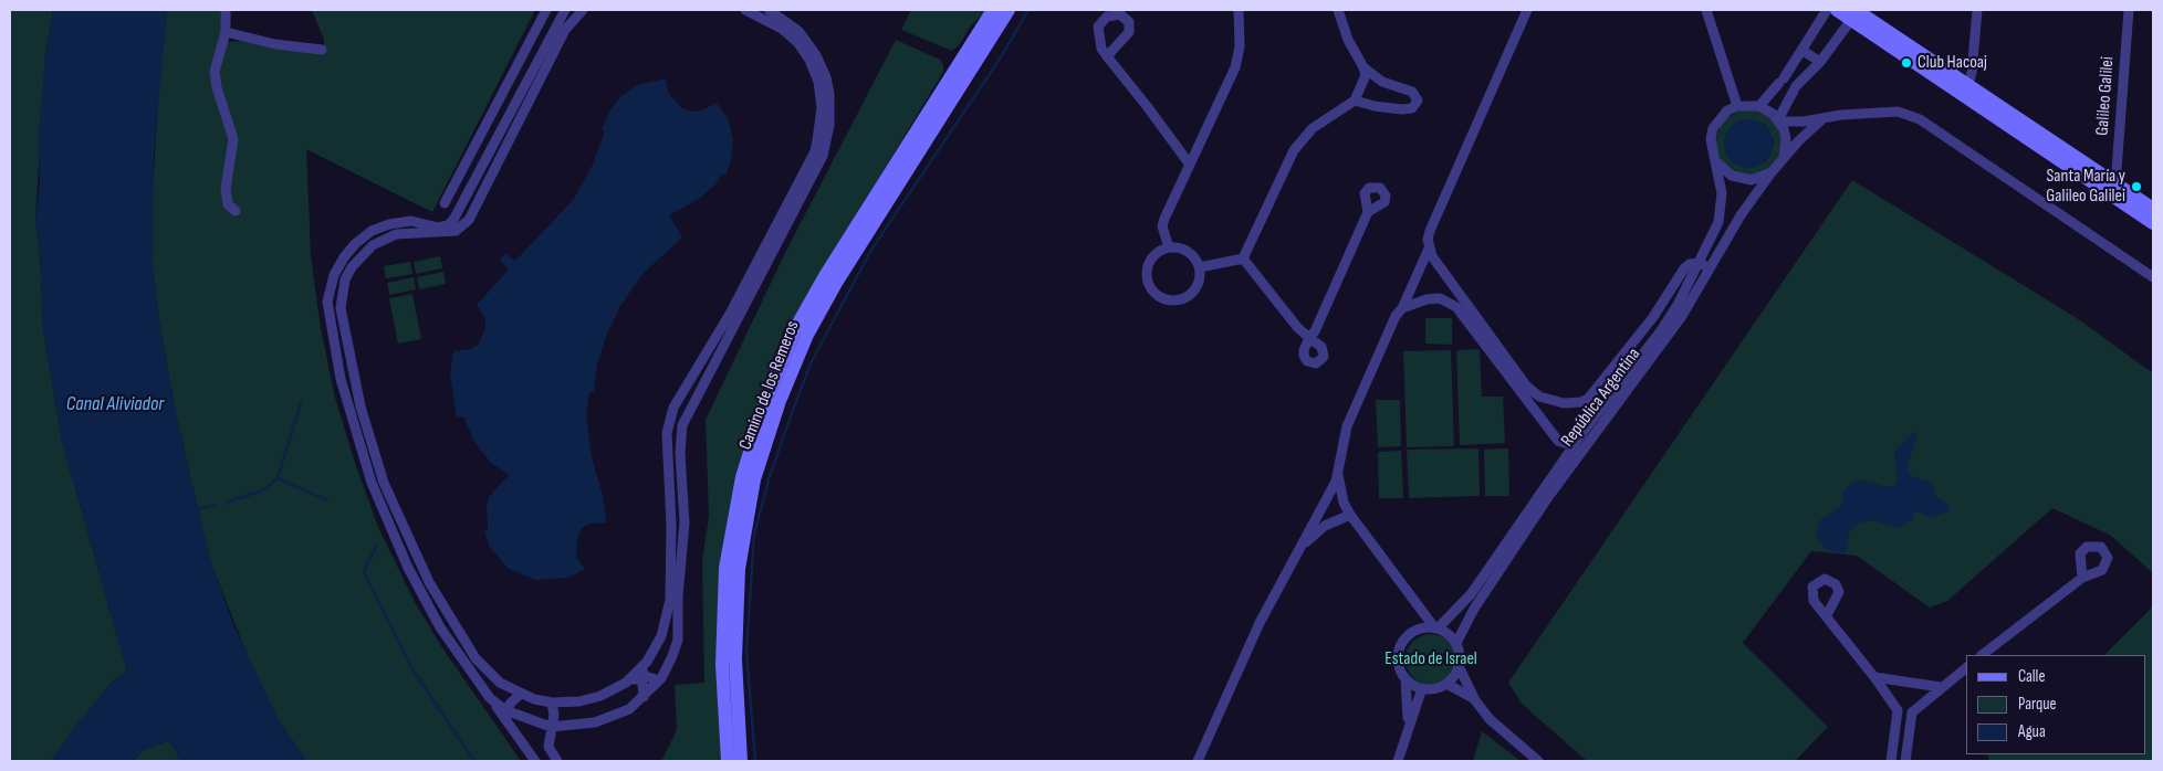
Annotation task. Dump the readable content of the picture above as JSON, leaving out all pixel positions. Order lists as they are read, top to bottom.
{
  "streets": {
    "main road": ["Camino de los Remeros"],
    "street": ["Galileo Galilei", "República Argentina"]
  },
  "water": ["Canal Aliviador"],
  "parks": ["Estado de Israel"],
  "places": ["Club Hacoaj", "Santa María y Galileo Galilei"],
  "legend": ["Calle", "Parque", "Agua"]
}
